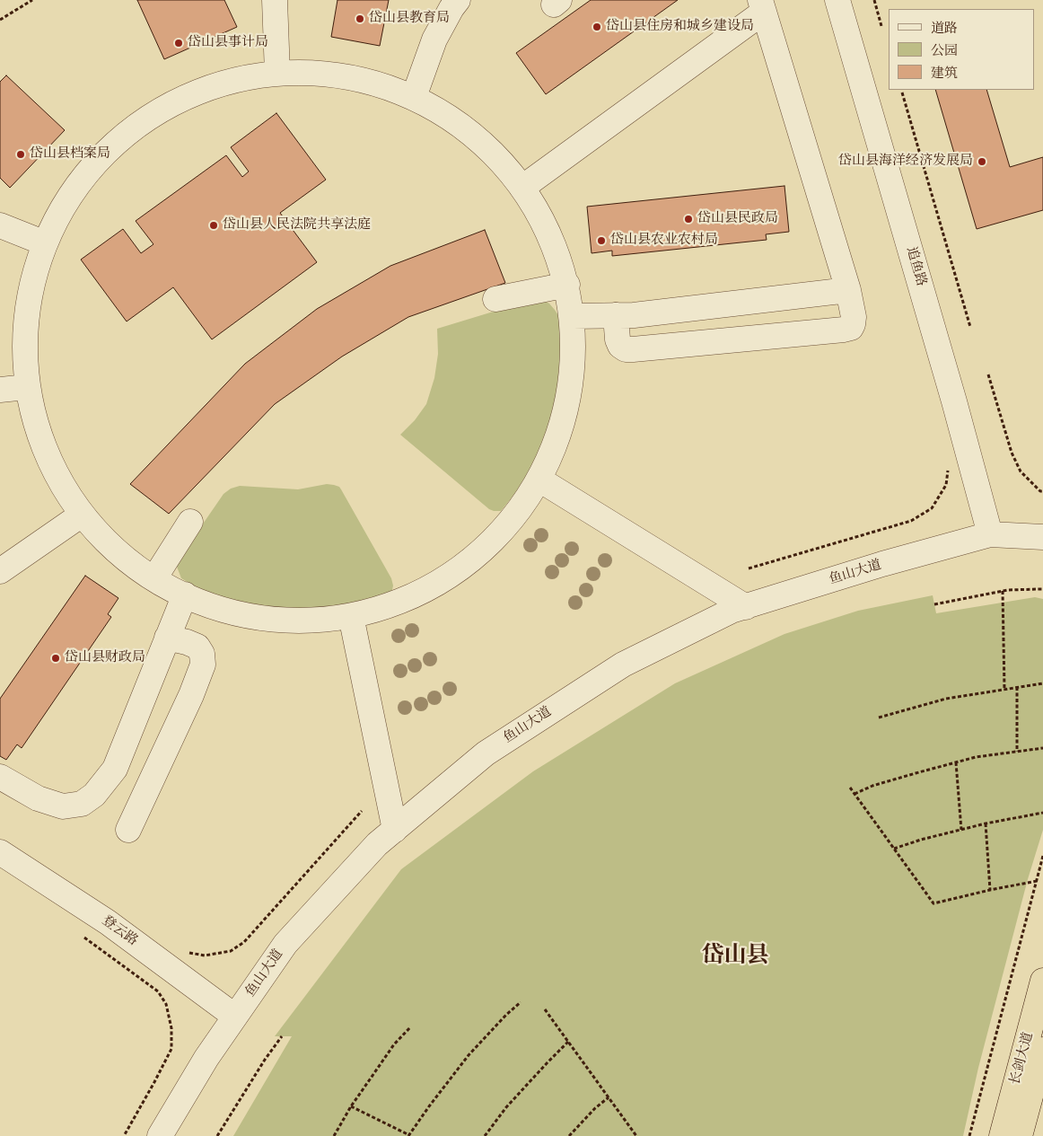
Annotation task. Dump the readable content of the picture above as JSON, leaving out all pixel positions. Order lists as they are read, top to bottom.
{
  "streets": {
    "highway": ["长剑大道"],
    "street": ["追鱼路", "鱼山大道", "登云路"]
  },
  "crossings": [
    ["追鱼路", "鱼山大道"],
    ["鱼山大道", "登云路"]
  ],
  "districts": ["岱山县"],
  "places": [
    "岱山县教育局",
    "岱山县住房和城乡建设局",
    "岱山县事计局",
    "岱山县档案局",
    "岱山县海洋经济发展局",
    "岱山县民政局",
    "岱山县人民法院共享法庭",
    "岱山县农业农村局",
    "岱山县财政局"
  ],
  "legend": ["道路", "公园", "建筑"]
}
